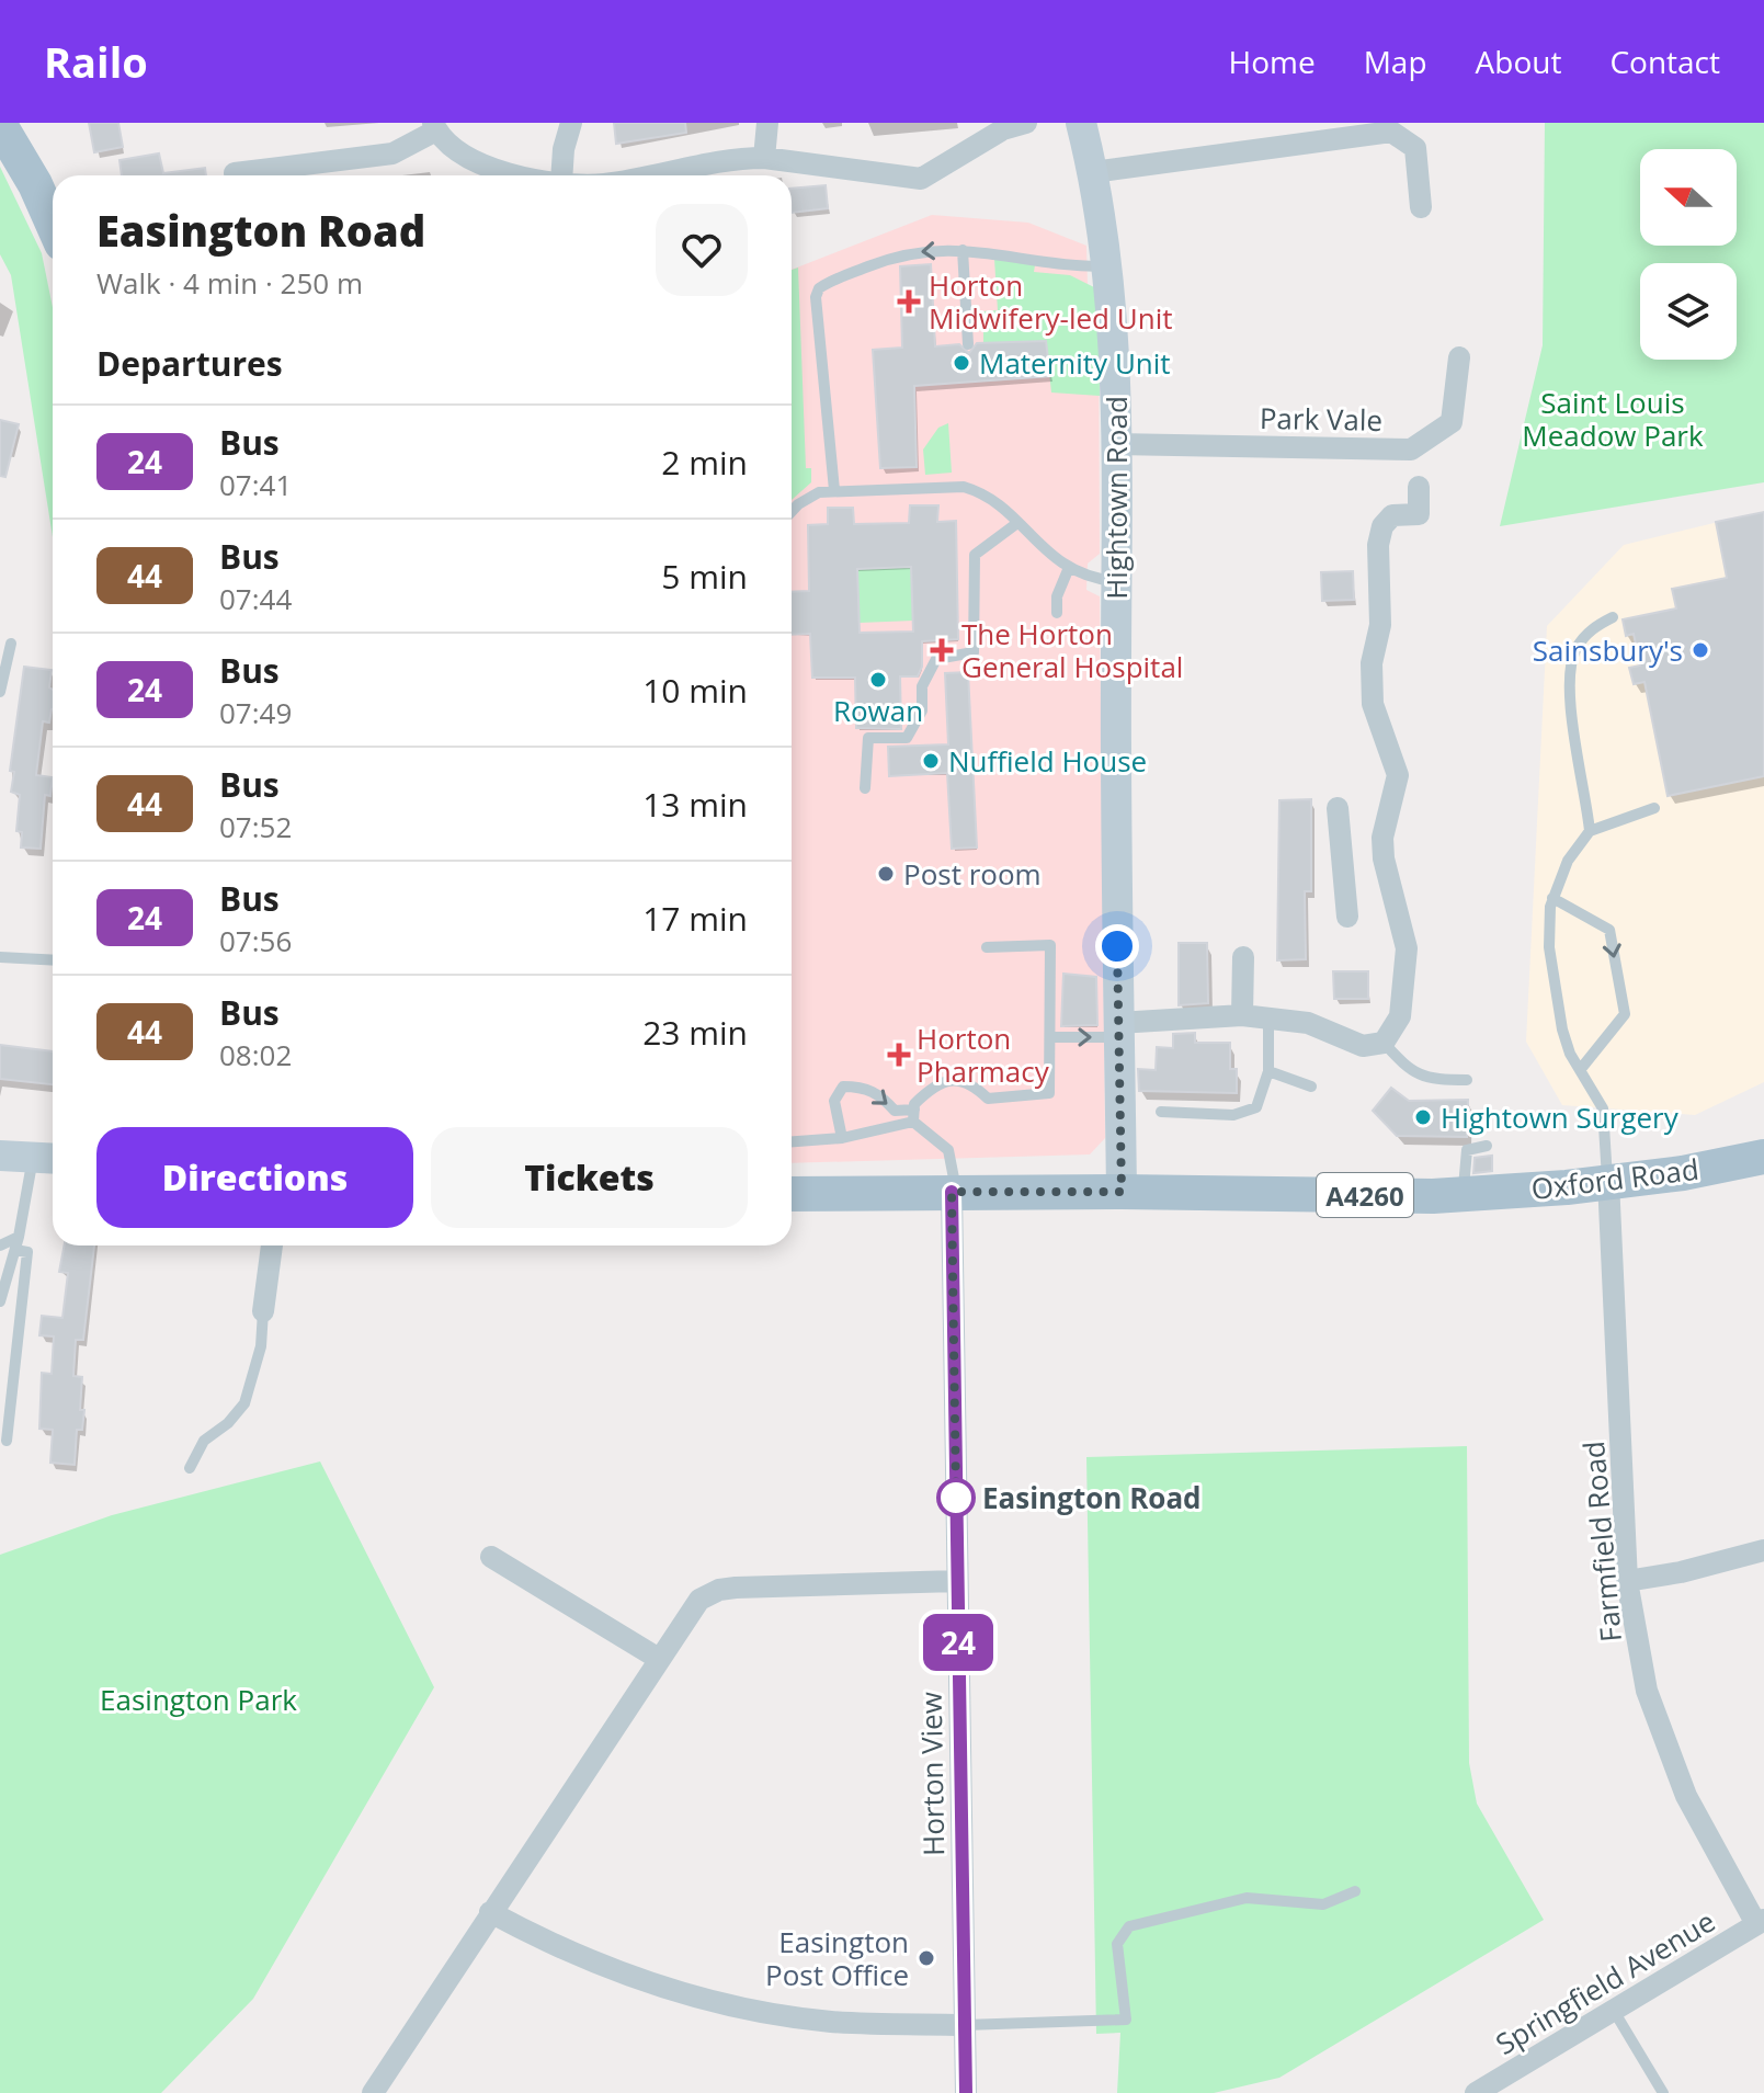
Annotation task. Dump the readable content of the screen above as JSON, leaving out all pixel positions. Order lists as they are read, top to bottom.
{
  "streets": {
    "main road": ["Oxford Road", "A4260"],
    "street": [
      "Park Vale",
      "Hightown Road",
      "Farmfield Road",
      "Horton View",
      "Springfield Avenue"
    ]
  },
  "crossings": [
    ["Park Vale", "Hightown Road"],
    ["Hightown Road", "Oxford Road"],
    ["Oxford Road", "Farmfield Road"],
    ["Oxford Road", "Horton View"],
    ["Farmfield Road", "Springfield Avenue"]
  ],
  "parks": ["Saint Louis Meadow Park", "Easington Park"],
  "places": {
    "health": ["Horton Midwifery-led Unit", "The Horton General Hospital", "Horton Pharmacy"],
    "other": [
      "Maternity Unit",
      "Sainsbury's",
      "Rowan",
      "Nuffield House",
      "Post room",
      "Hightown Surgery",
      "Easington Road",
      "Easington Post Office"
    ]
  },
  "lines": ["bus line 24"],
  "north": "left",
  "page": {
    "header": "Railo",
    "nav": [
      "Home",
      "Map",
      "About",
      "Contact"
    ],
    "on_map": "24",
    "heading": [
      ["Easington Road", "Walk · 4 min · 250 m"],
      "Departures"
    ],
    "list": [
      {
        "mark": "24",
        "name": "Bus",
        "note": "07:41",
        "value": "2 min"
      },
      {
        "mark": "44",
        "name": "Bus",
        "note": "07:44",
        "value": "5 min"
      },
      {
        "mark": "24",
        "name": "Bus",
        "note": "07:49",
        "value": "10 min"
      },
      {
        "mark": "44",
        "name": "Bus",
        "note": "07:52",
        "value": "13 min"
      },
      {
        "mark": "24",
        "name": "Bus",
        "note": "07:56",
        "value": "17 min"
      },
      {
        "mark": "44",
        "name": "Bus",
        "note": "08:02",
        "value": "23 min"
      }
    ],
    "buttons": ["Directions", "Tickets"]
  }
}
